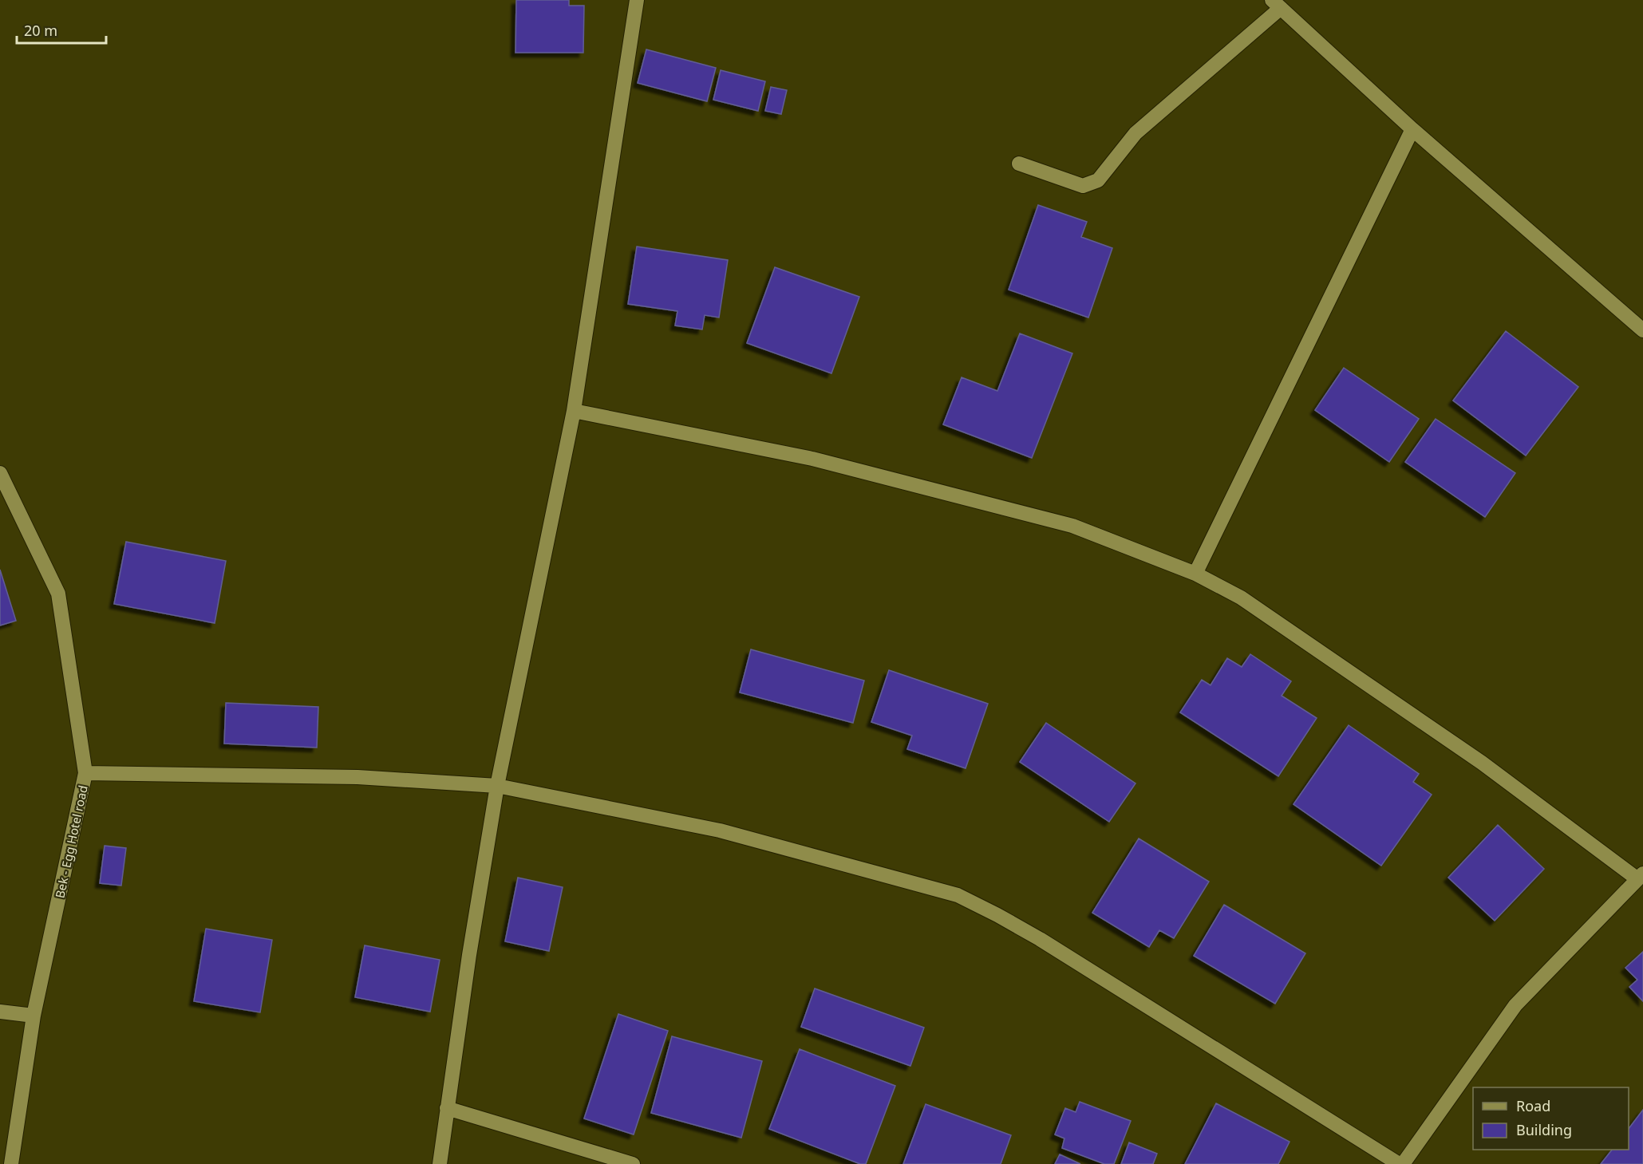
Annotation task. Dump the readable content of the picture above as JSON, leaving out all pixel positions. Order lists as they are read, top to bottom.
{
  "streets": {
    "street": ["Bek - Egg Hotel road"]
  },
  "legend": ["Road", "Building"],
  "scale_bar": "20 m"
}
